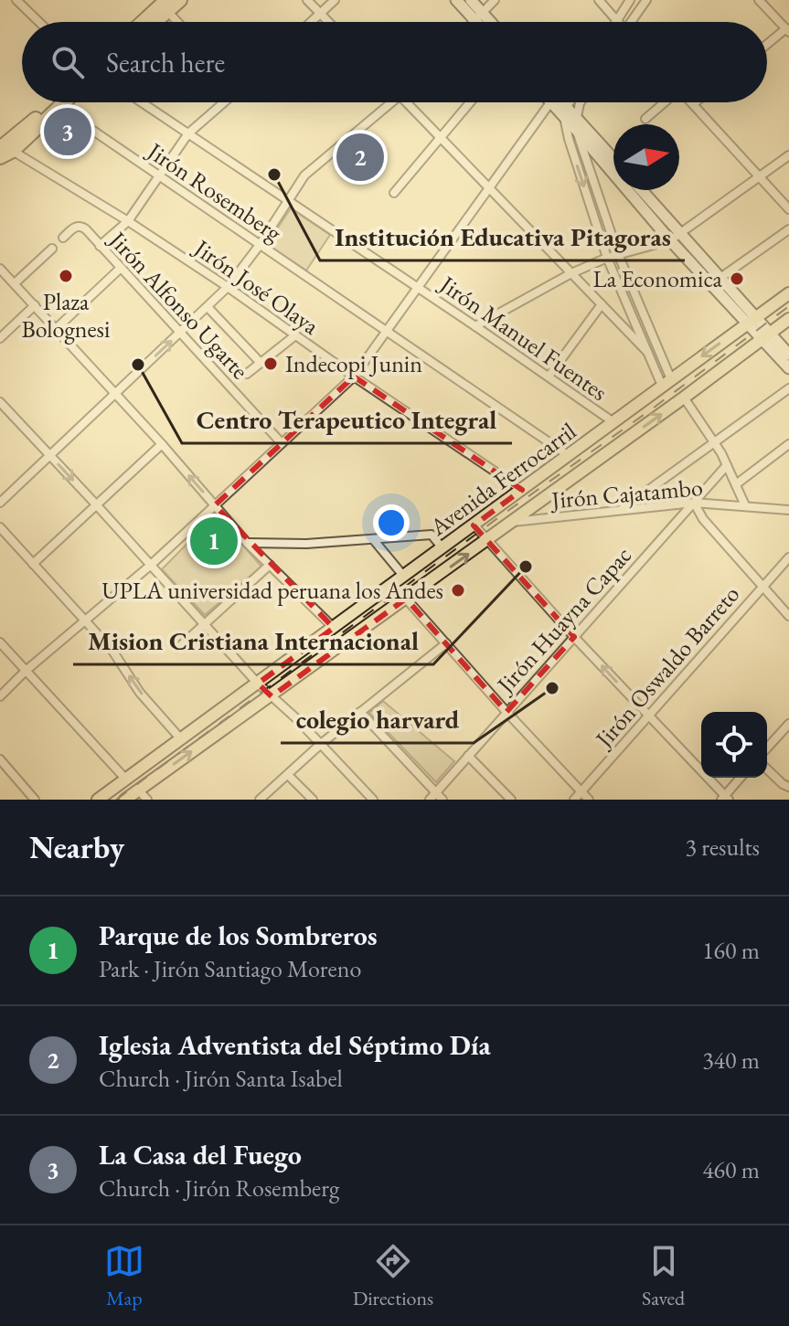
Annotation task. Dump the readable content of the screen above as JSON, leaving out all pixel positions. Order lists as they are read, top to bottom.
{
  "streets": {
    "main road": ["Avenida Ferrocarril"],
    "street": [
      "Jirón Rosemberg",
      "Jirón José Olaya",
      "Jirón Alfonso Ugarte",
      "Jirón Manuel Fuentes",
      "Jirón Cajatambo",
      "Jirón Huayna Capac",
      "Jirón Oswaldo Barreto"
    ]
  },
  "crossings": [
    ["Jirón Rosemberg", "Avenida Ferrocarril"],
    ["Jirón José Olaya", "Avenida Ferrocarril"],
    ["Jirón Manuel Fuentes", "Avenida Ferrocarril"],
    ["Avenida Ferrocarril", "Jirón Cajatambo"],
    ["Jirón Cajatambo", "Jirón Huayna Capac"]
  ],
  "places": [
    "Institución Educativa Pitagoras",
    "Plaza Bolognesi",
    "La Economica",
    "Indecopi Junin",
    "Centro Terapeutico Integral",
    "Mision Cristiana Internacional",
    "UPLA universidad peruana los Andes",
    "colegio harvard"
  ],
  "north": "right",
  "page": {
    "search": "Search here",
    "pins": ["3", "2", "1"],
    "heading": ["Nearby", "3 results"],
    "list": [
      {
        "mark": "1",
        "name": "Parque de los Sombreros",
        "note": "Park · Jirón Santiago Moreno",
        "value": "160 m"
      },
      {
        "mark": "2",
        "name": "Iglesia Adventista del Séptimo Día",
        "note": "Church · Jirón Santa Isabel",
        "value": "340 m"
      },
      {
        "mark": "3",
        "name": "La Casa del Fuego",
        "note": "Church · Jirón Rosemberg",
        "value": "460 m"
      }
    ],
    "nav": ["Map", "Directions", "Saved"]
  }
}
